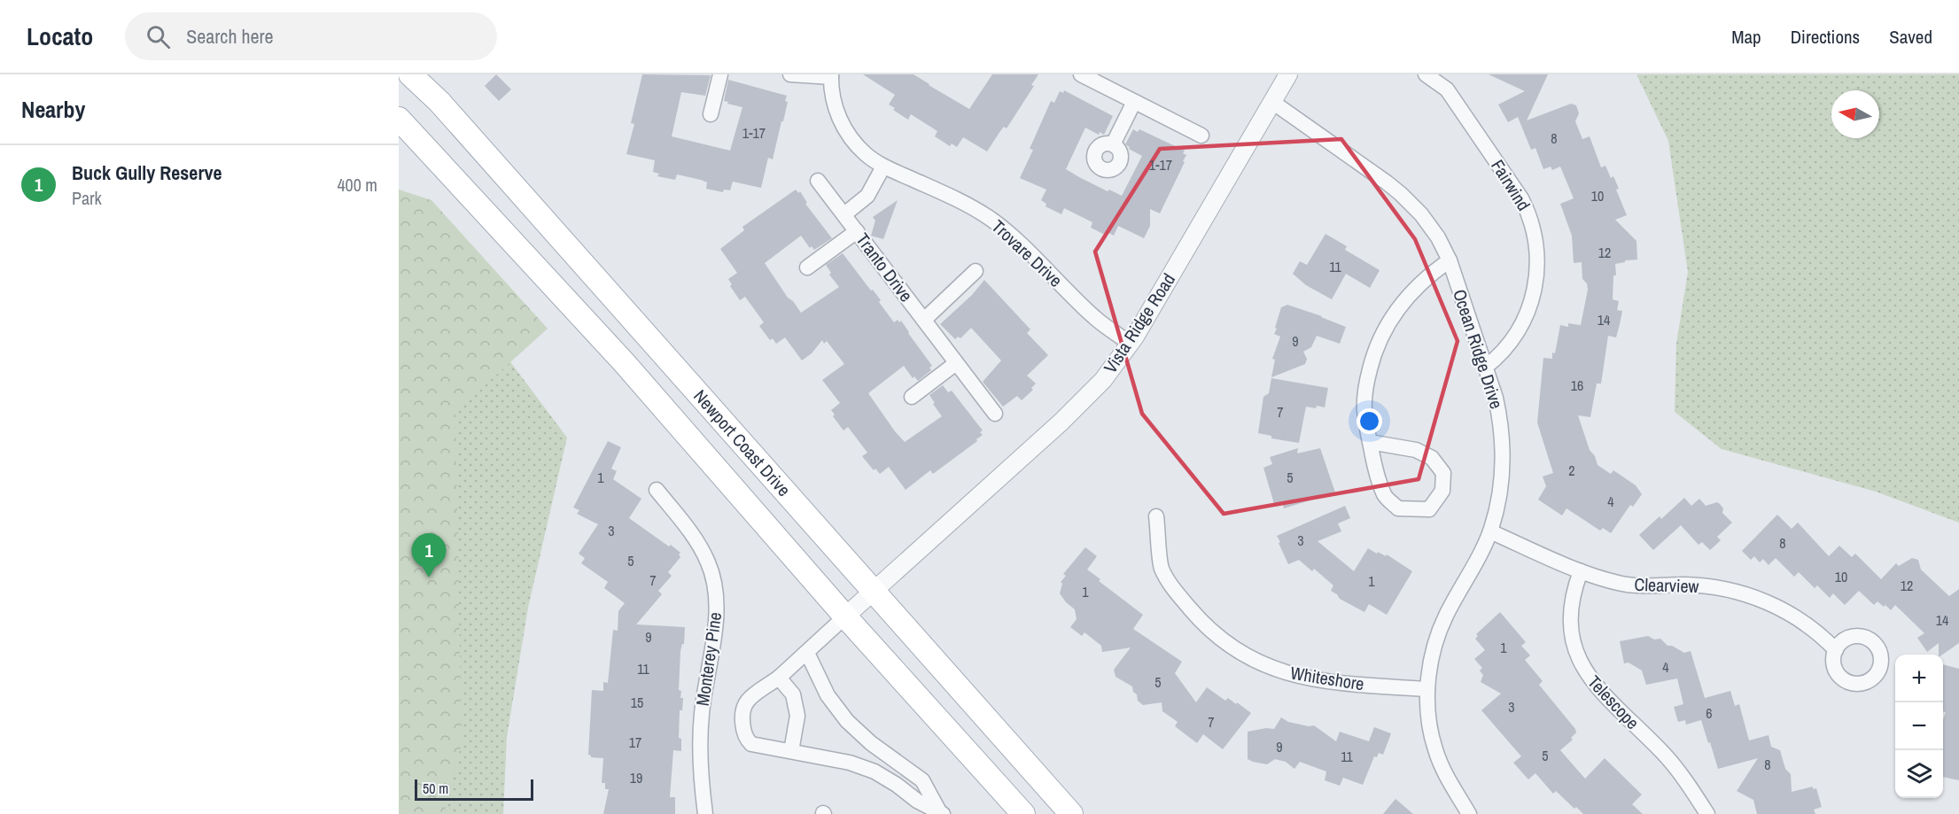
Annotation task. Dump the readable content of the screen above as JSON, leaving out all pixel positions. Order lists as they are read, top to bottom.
{
  "streets": {
    "main road": ["Newport Coast Drive"],
    "street": [
      "Fairwind",
      "Trovare Drive",
      "Tranto Drive",
      "Vista Ridge Road",
      "Ocean Ridge Drive",
      "Clearview",
      "Monterey Pine",
      "Whiteshore",
      "Telescope"
    ]
  },
  "crossings": [
    ["Fairwind", "Ocean Ridge Drive"],
    ["Trovare Drive", "Vista Ridge Road"],
    ["Vista Ridge Road", "Ocean Ridge Drive"],
    ["Vista Ridge Road", "Newport Coast Drive"],
    ["Ocean Ridge Drive", "Clearview"],
    ["Ocean Ridge Drive", "Whiteshore"],
    ["Clearview", "Telescope"]
  ],
  "house_numbers": [
    "1-17",
    "8",
    "1-17",
    "10",
    "12",
    "11",
    "14",
    "9",
    "16",
    "7",
    "2",
    "1",
    "5",
    "4",
    "3",
    "3",
    "8",
    "5",
    "10",
    "7",
    "1",
    "12",
    "1",
    "14",
    "9",
    "1",
    "4",
    "11",
    "5",
    "15",
    "3",
    "6",
    "7",
    "17",
    "9",
    "5",
    "11",
    "8",
    "19"
  ],
  "scale_bar": "50 m",
  "north": "left",
  "page": {
    "header": "Locato",
    "search": "Search here",
    "nav": ["Map", "Directions", "Saved"],
    "heading": "Nearby",
    "list": [
      {
        "mark": "1",
        "name": "Buck Gully Reserve",
        "note": "Park",
        "value": "400 m"
      }
    ],
    "pins": "1",
    "map_buttons": ["+", "−"],
    "scale": "50 m"
  }
}
